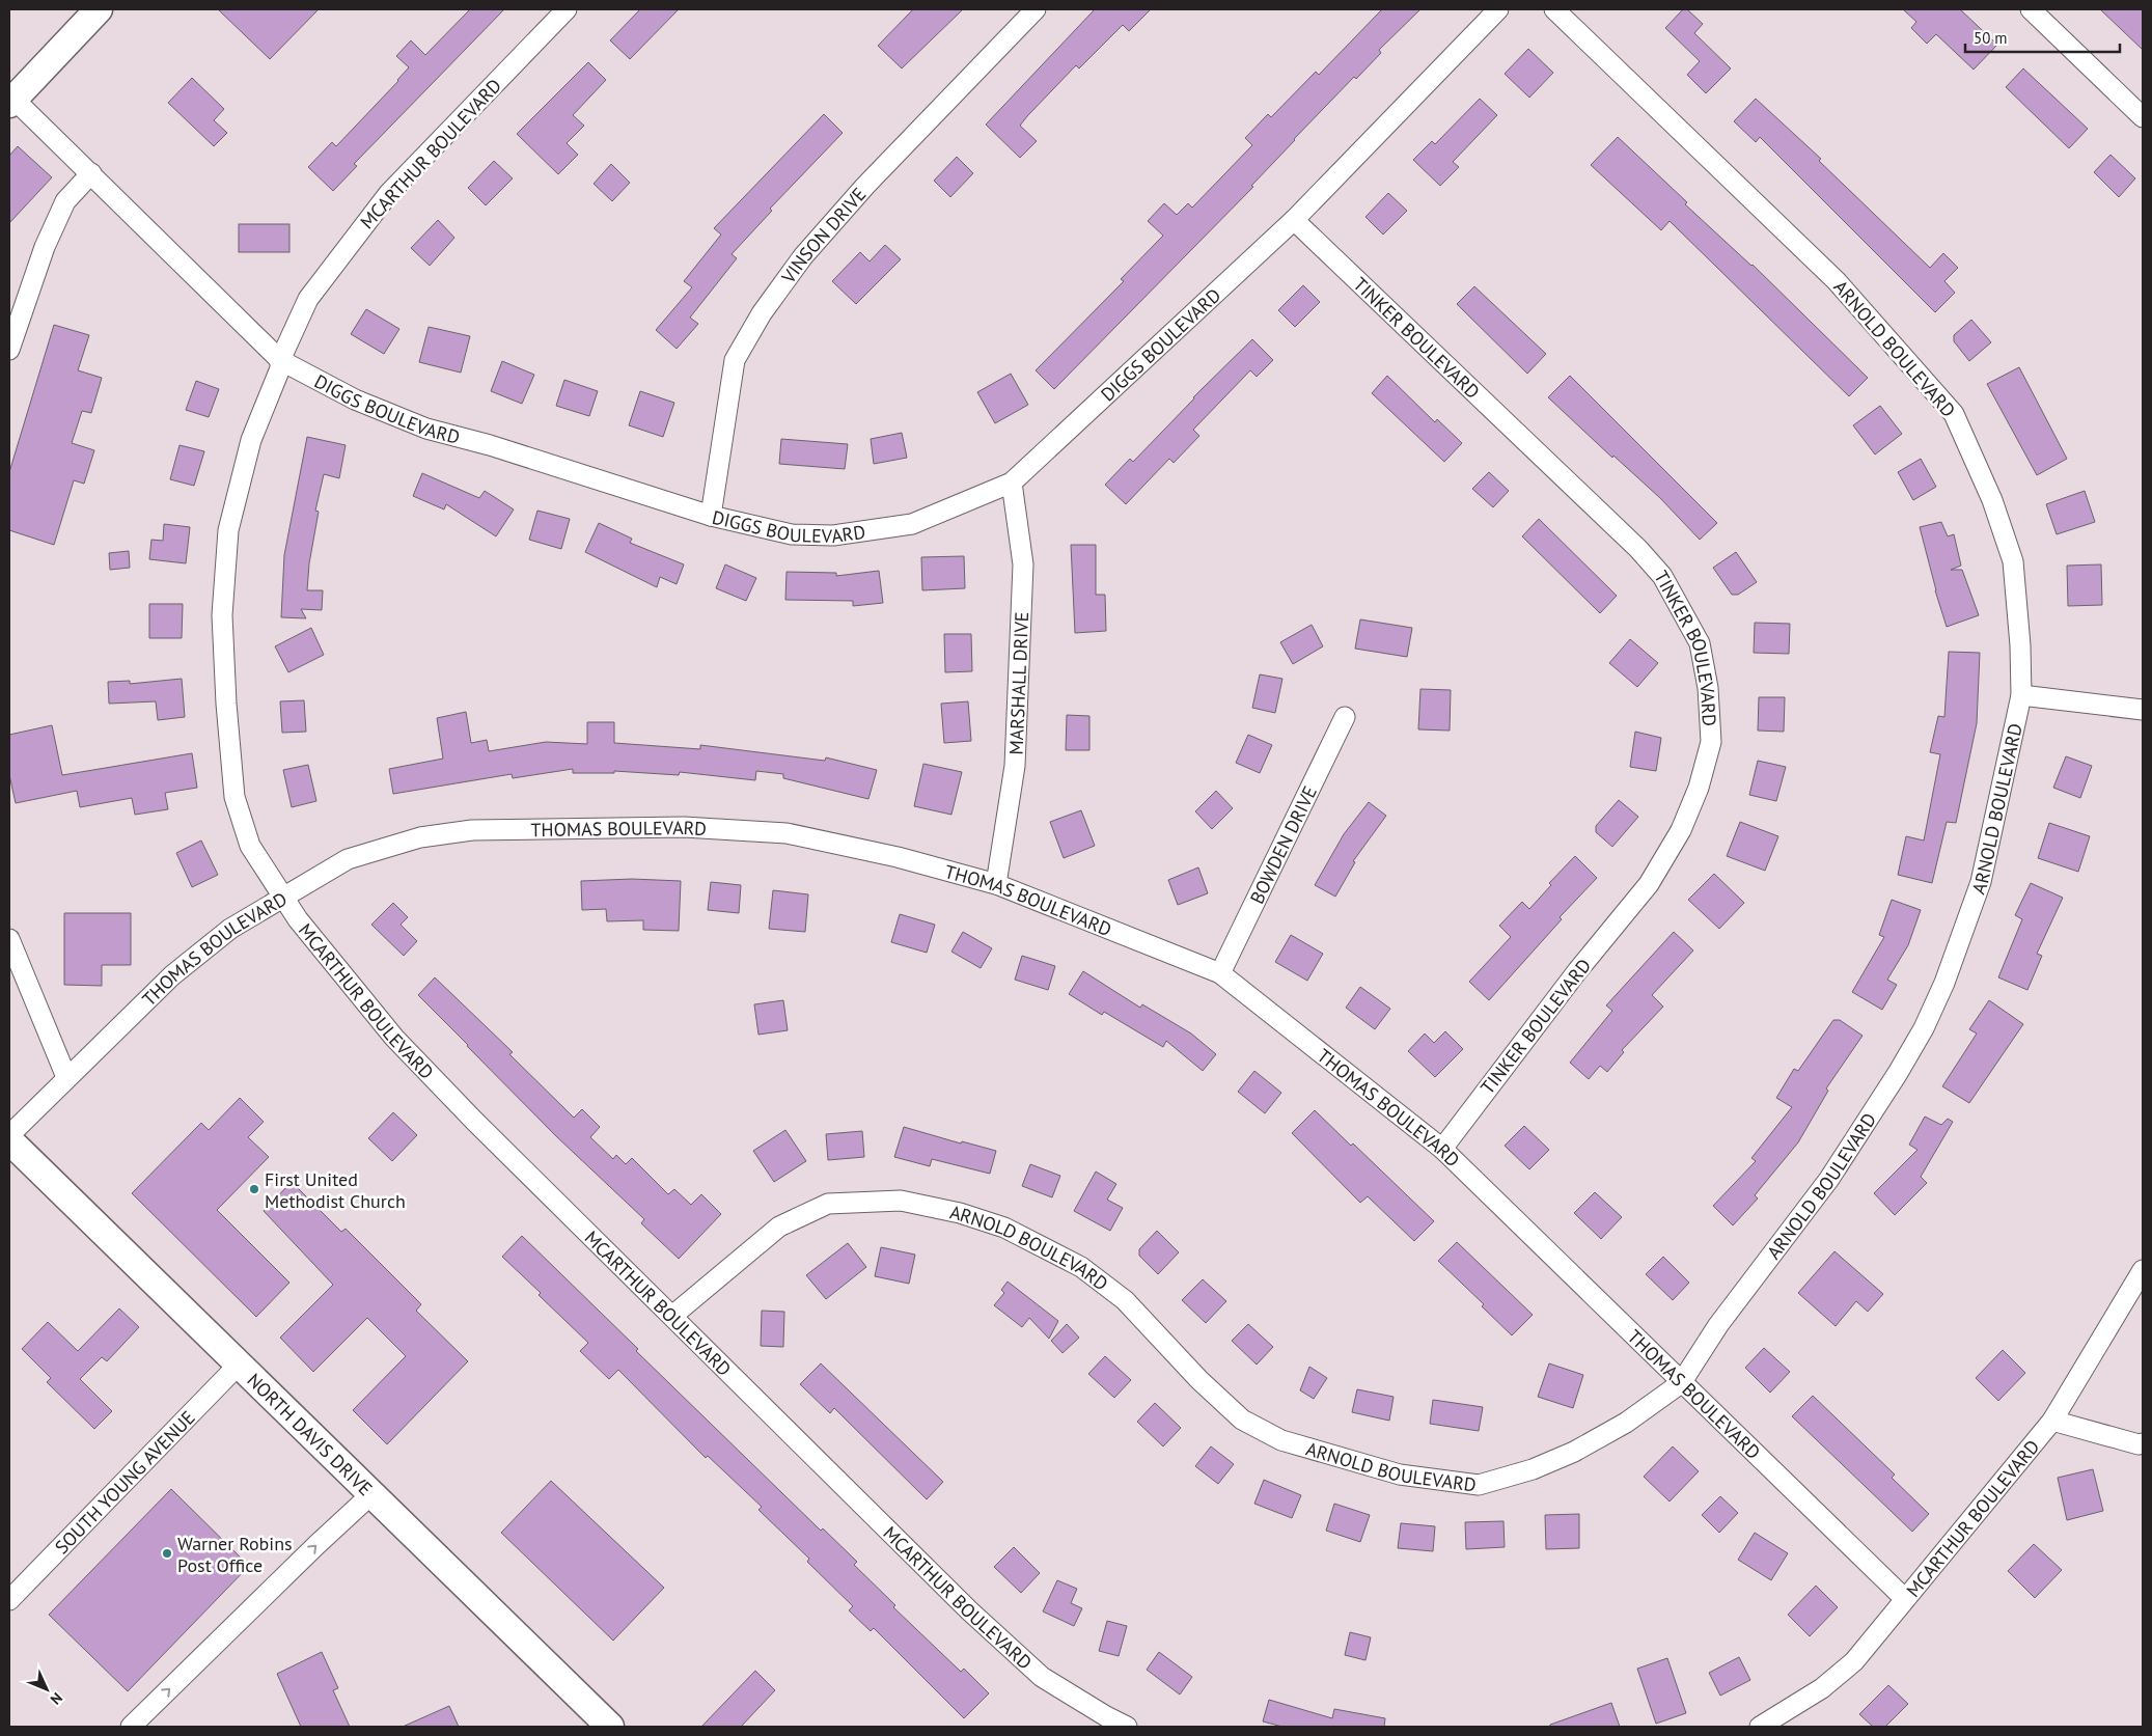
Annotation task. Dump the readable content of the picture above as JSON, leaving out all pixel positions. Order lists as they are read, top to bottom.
{
  "streets": {
    "main road": ["NORTH DAVIS DRIVE"],
    "street": [
      "MCARTHUR BOULEVARD",
      "VINSON DRIVE",
      "TINKER BOULEVARD",
      "DIGGS BOULEVARD",
      "ARNOLD BOULEVARD",
      "MARSHALL DRIVE",
      "THOMAS BOULEVARD",
      "BOWDEN DRIVE",
      "SOUTH YOUNG AVENUE"
    ]
  },
  "crossings": [
    ["MCARTHUR BOULEVARD", "DIGGS BOULEVARD"],
    ["MCARTHUR BOULEVARD", "ARNOLD BOULEVARD"],
    ["MCARTHUR BOULEVARD", "THOMAS BOULEVARD"],
    ["VINSON DRIVE", "DIGGS BOULEVARD"],
    ["TINKER BOULEVARD", "DIGGS BOULEVARD"],
    ["TINKER BOULEVARD", "THOMAS BOULEVARD"],
    ["DIGGS BOULEVARD", "MARSHALL DRIVE"],
    ["ARNOLD BOULEVARD", "THOMAS BOULEVARD"],
    ["MARSHALL DRIVE", "THOMAS BOULEVARD"],
    ["THOMAS BOULEVARD", "BOWDEN DRIVE"],
    ["NORTH DAVIS DRIVE", "SOUTH YOUNG AVENUE"]
  ],
  "places": ["First United Methodist Church", "Warner Robins Post Office"],
  "scale_bar": "50 m",
  "north": "bottom right"
}
